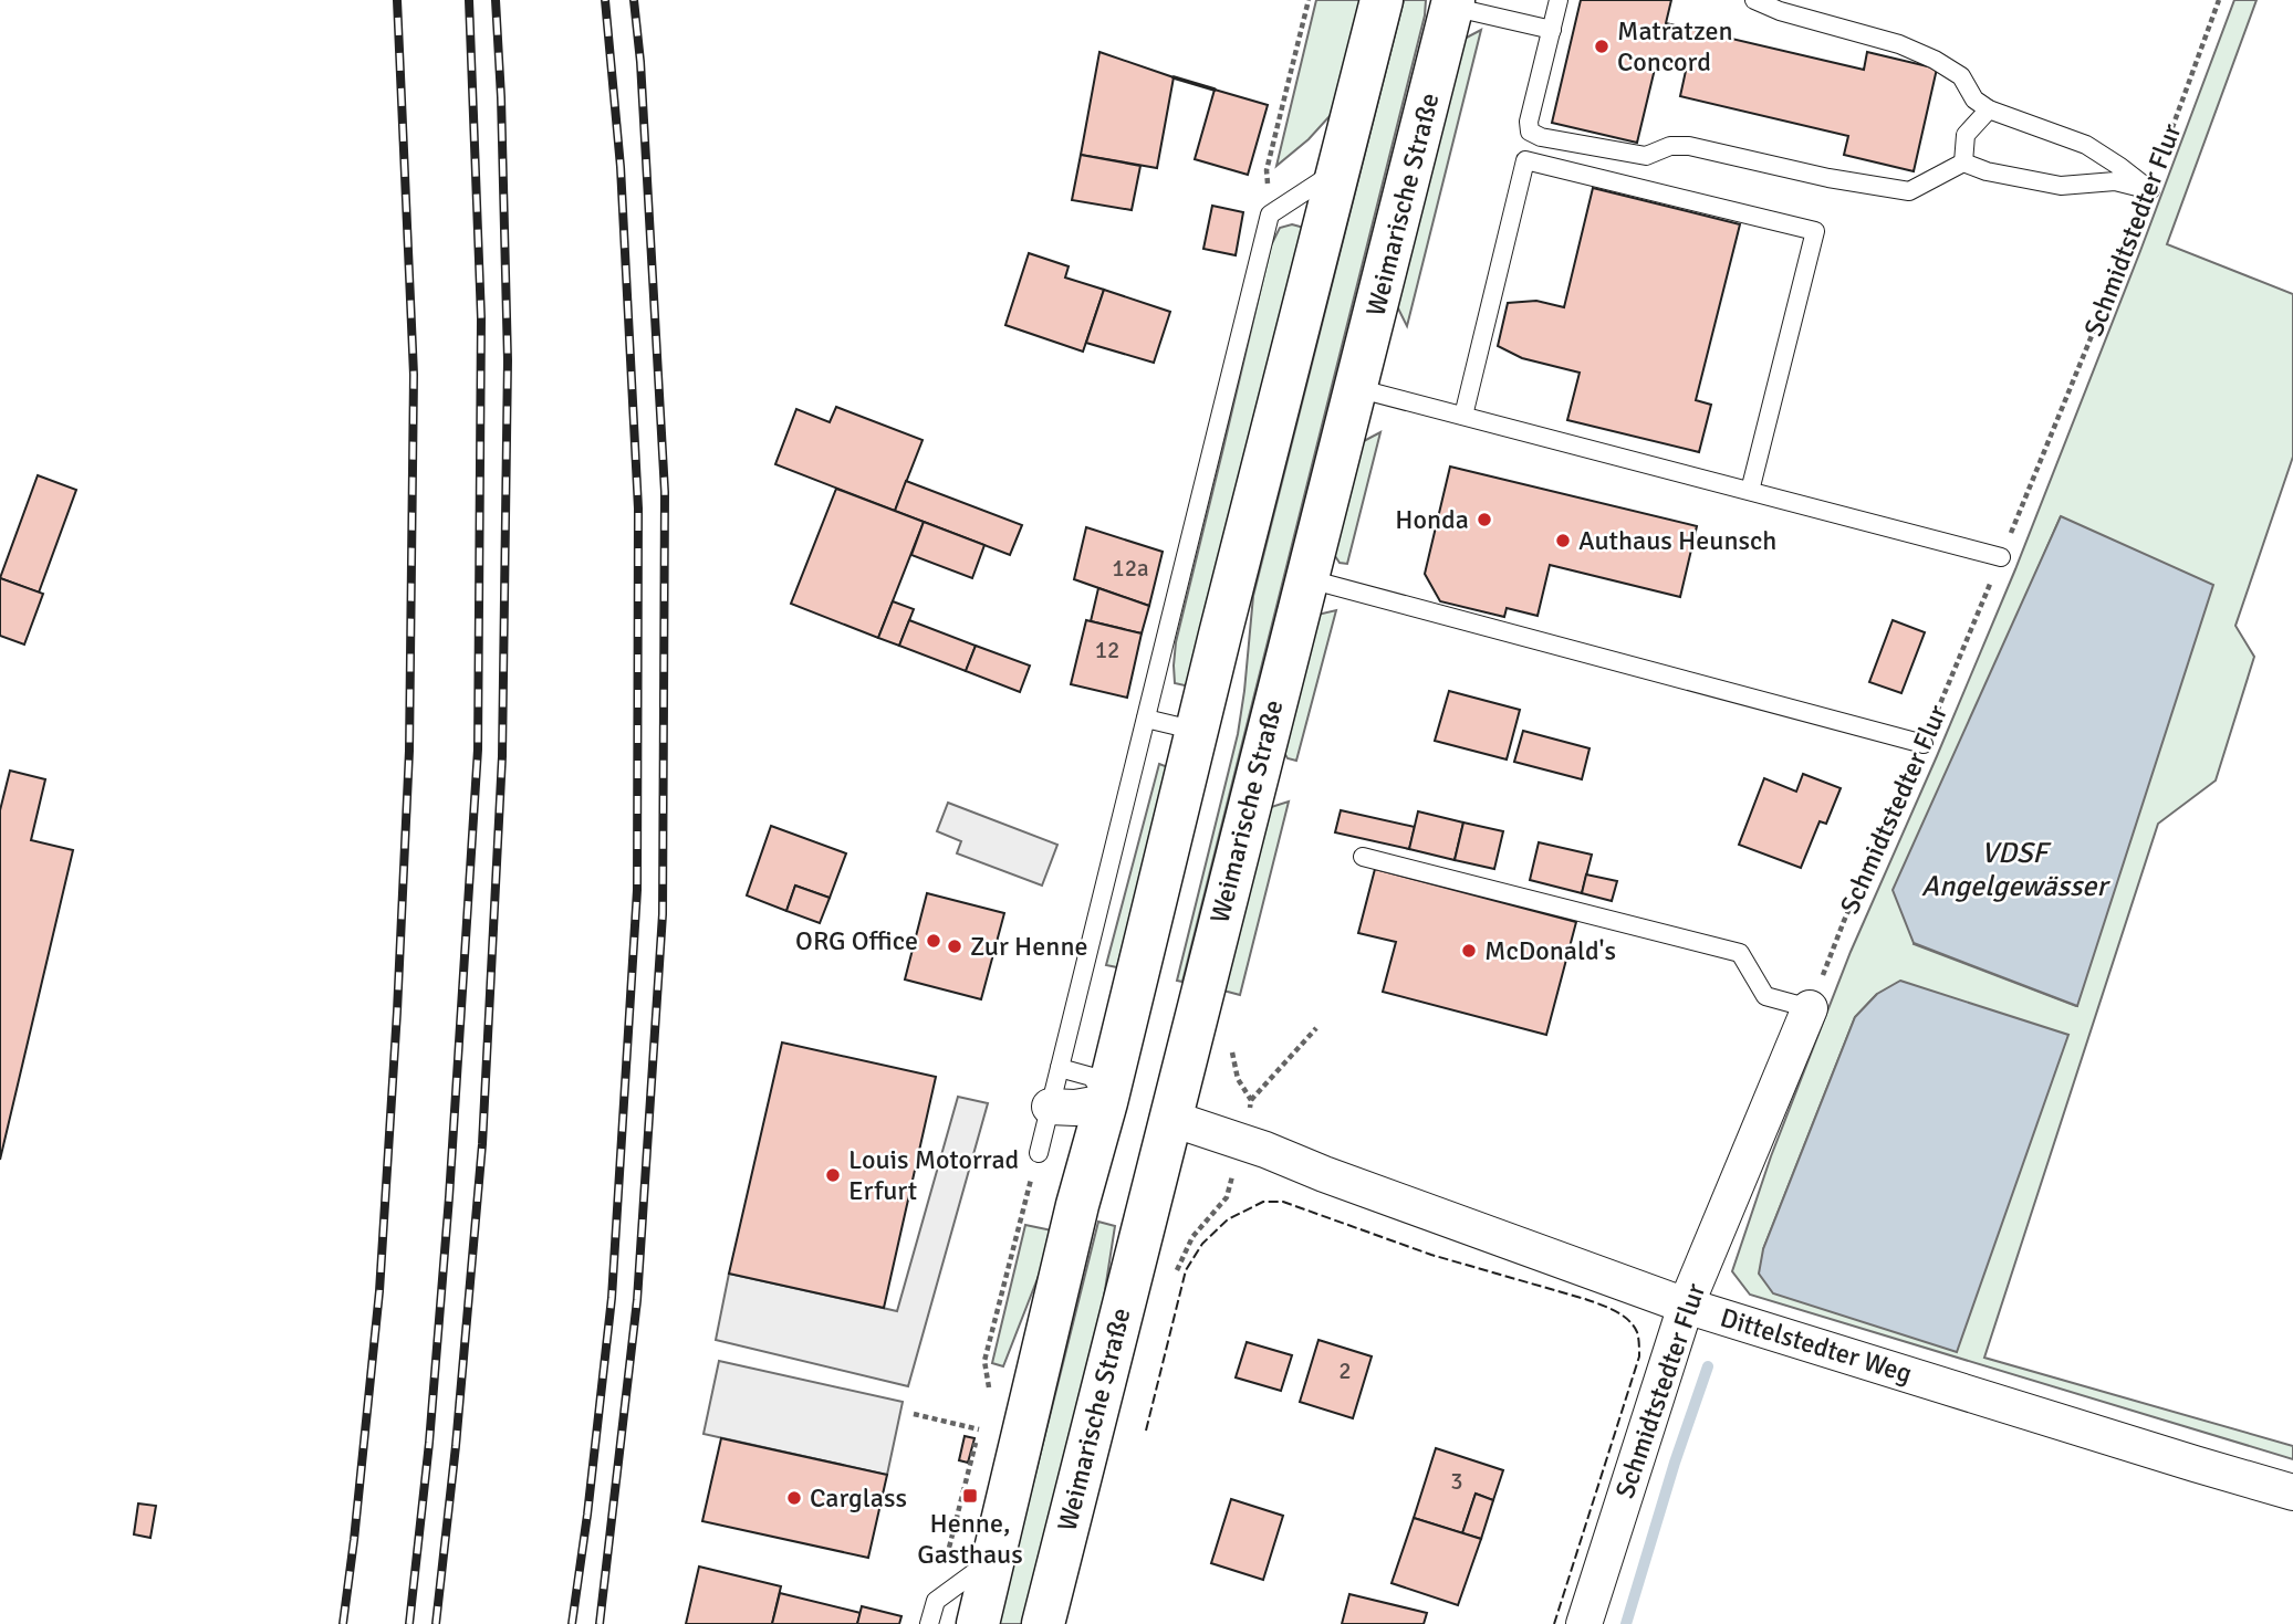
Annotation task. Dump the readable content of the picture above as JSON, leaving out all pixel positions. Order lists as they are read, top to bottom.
{
  "streets": {
    "main road": ["Weimarische Straße"],
    "street": ["Schmidtstedter Flur", "Dittelstedter Weg"]
  },
  "crossings": [
    ["Weimarische Straße", "Dittelstedter Weg"],
    ["Schmidtstedter Flur", "Dittelstedter Weg"]
  ],
  "water": ["VDSF Angelgewässer"],
  "places": {
    "other": [
      "Matratzen Concord",
      "Honda",
      "Authaus Heunsch",
      "ORG Office",
      "Zur Henne",
      "McDonald's",
      "Louis Motorrad Erfurt",
      "Carglass"
    ],
    "transit": ["Henne, Gasthaus"]
  },
  "house_numbers": [
    "12a",
    "12",
    "2",
    "3"
  ]
}
